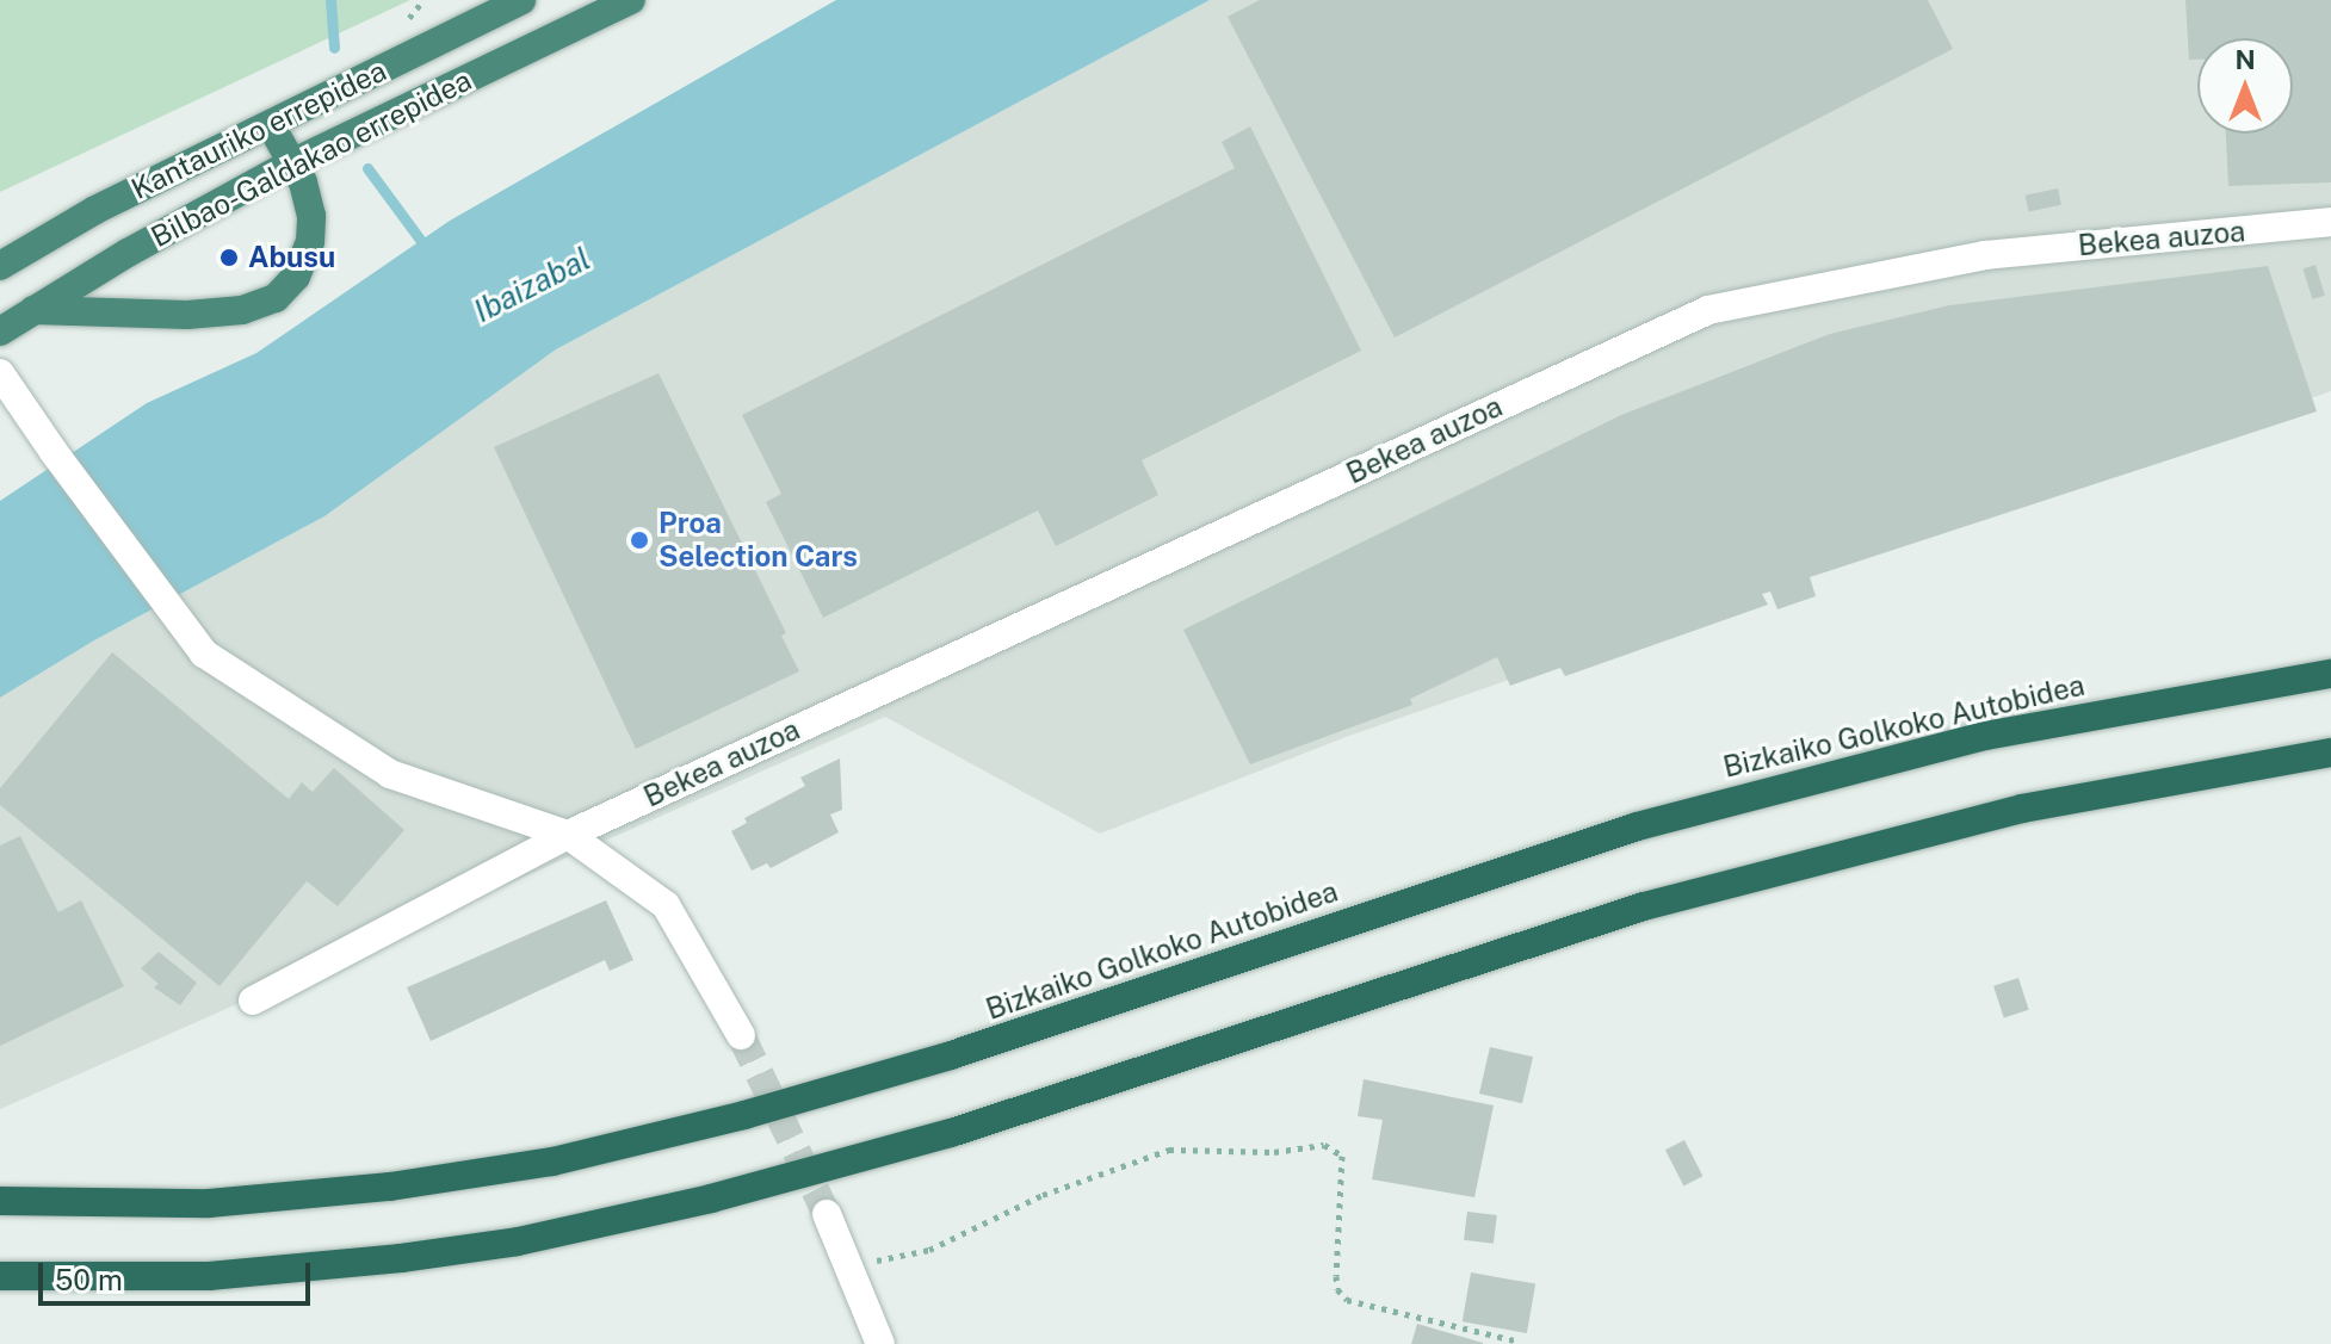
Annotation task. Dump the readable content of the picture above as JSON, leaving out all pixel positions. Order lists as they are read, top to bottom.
{
  "streets": {
    "highway": ["Kantauriko errepidea", "Bilbao-Galdakao errepidea", "Bizkaiko Golkoko Autobidea"],
    "street": ["Bekea auzoa"]
  },
  "water": ["Ibaizabal"],
  "places": ["Abusu", "Proa Selection Cars"],
  "scale_bar": "50 m",
  "north": "top"
}
